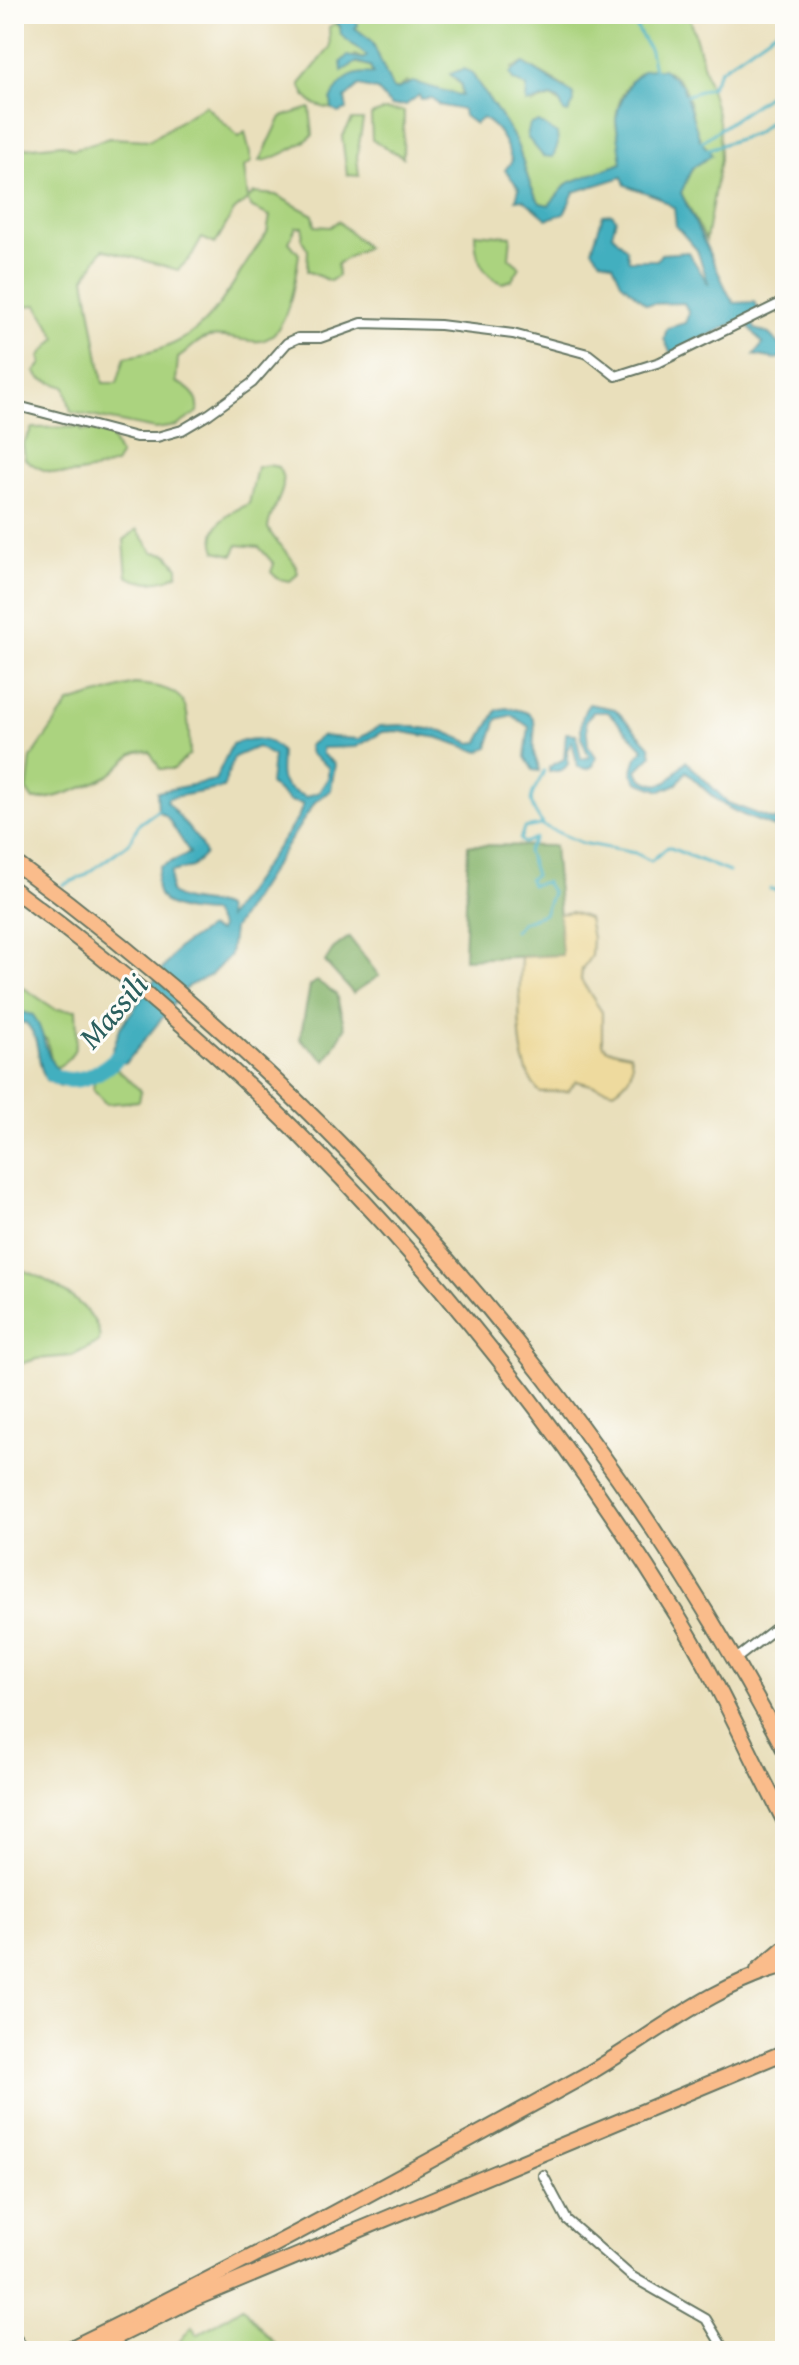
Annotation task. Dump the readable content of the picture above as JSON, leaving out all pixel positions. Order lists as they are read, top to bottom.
{
  "water": ["Massili"]
}
